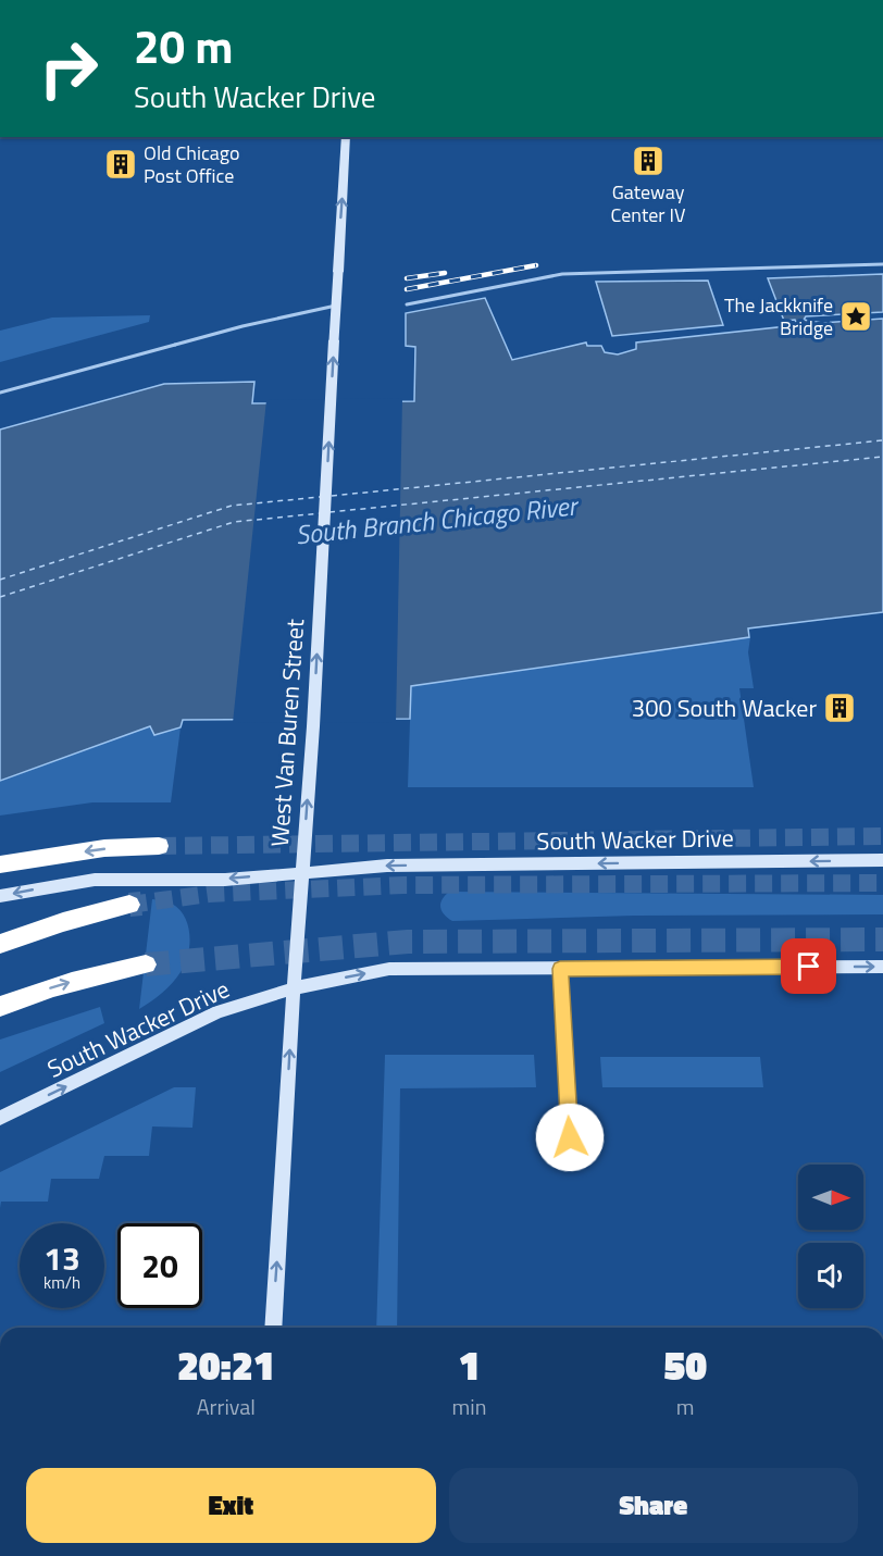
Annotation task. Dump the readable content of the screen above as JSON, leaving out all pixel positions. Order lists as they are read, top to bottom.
{
  "streets": {
    "main road": ["West Van Buren Street", "South Wacker Drive"]
  },
  "crossings": [
    ["West Van Buren Street", "South Wacker Drive"]
  ],
  "one_way": ["West Van Buren Street"],
  "water": ["South Branch Chicago River"],
  "places": {
    "building": ["Gateway Center IV", "Old Chicago Post Office", "300 South Wacker"],
    "place": ["The Jackknife Bridge"]
  },
  "north": "right",
  "page": {
    "turn": ["20 m", "South Wacker Drive"],
    "speed": "13 km/h",
    "limit": "20",
    "eta": [
      "20:21",
      "Arrival",
      "1",
      "min",
      "50",
      "m"
    ],
    "buttons": ["Exit", "Share"]
  }
}
